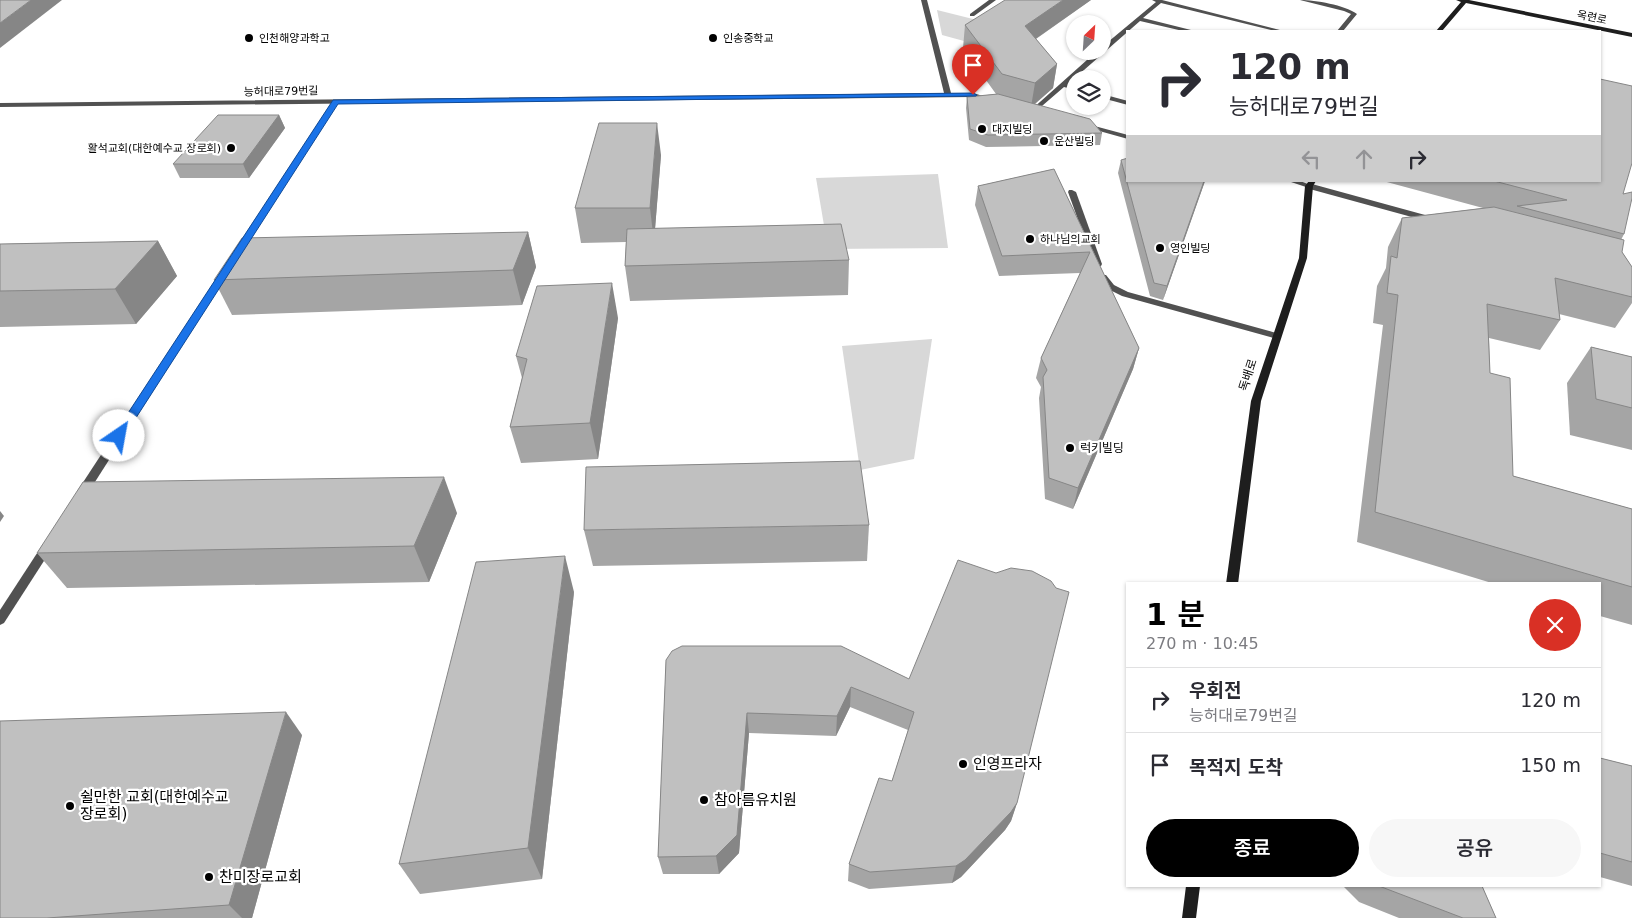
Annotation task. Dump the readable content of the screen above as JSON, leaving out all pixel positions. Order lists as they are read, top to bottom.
{
  "streets": {
    "main road": ["옥련로", "독배로"],
    "street": ["능허대로79번길"]
  },
  "places": [
    "인천해양과학고",
    "인송중학교",
    "대지빌딩",
    "운산빌딩",
    "활석교회(대한예수교 장로회)",
    "하나님의교회",
    "영인빌딩",
    "럭키빌딩",
    "인영프라자",
    "참아름유치원",
    "쉴만한 교회(대한예수교 장로회)",
    "찬미장로교회"
  ],
  "north": "top right",
  "page": {
    "turn": ["120 m", "능허대로79번길"],
    "heading": ["1 분", "270 m · 10:45"],
    "list": [
      {
        "name": "우회전",
        "note": "능허대로79번길",
        "value": "120 m"
      },
      {
        "name": "목적지 도착",
        "value": "150 m"
      }
    ],
    "buttons": ["종료", "공유"]
  }
}
